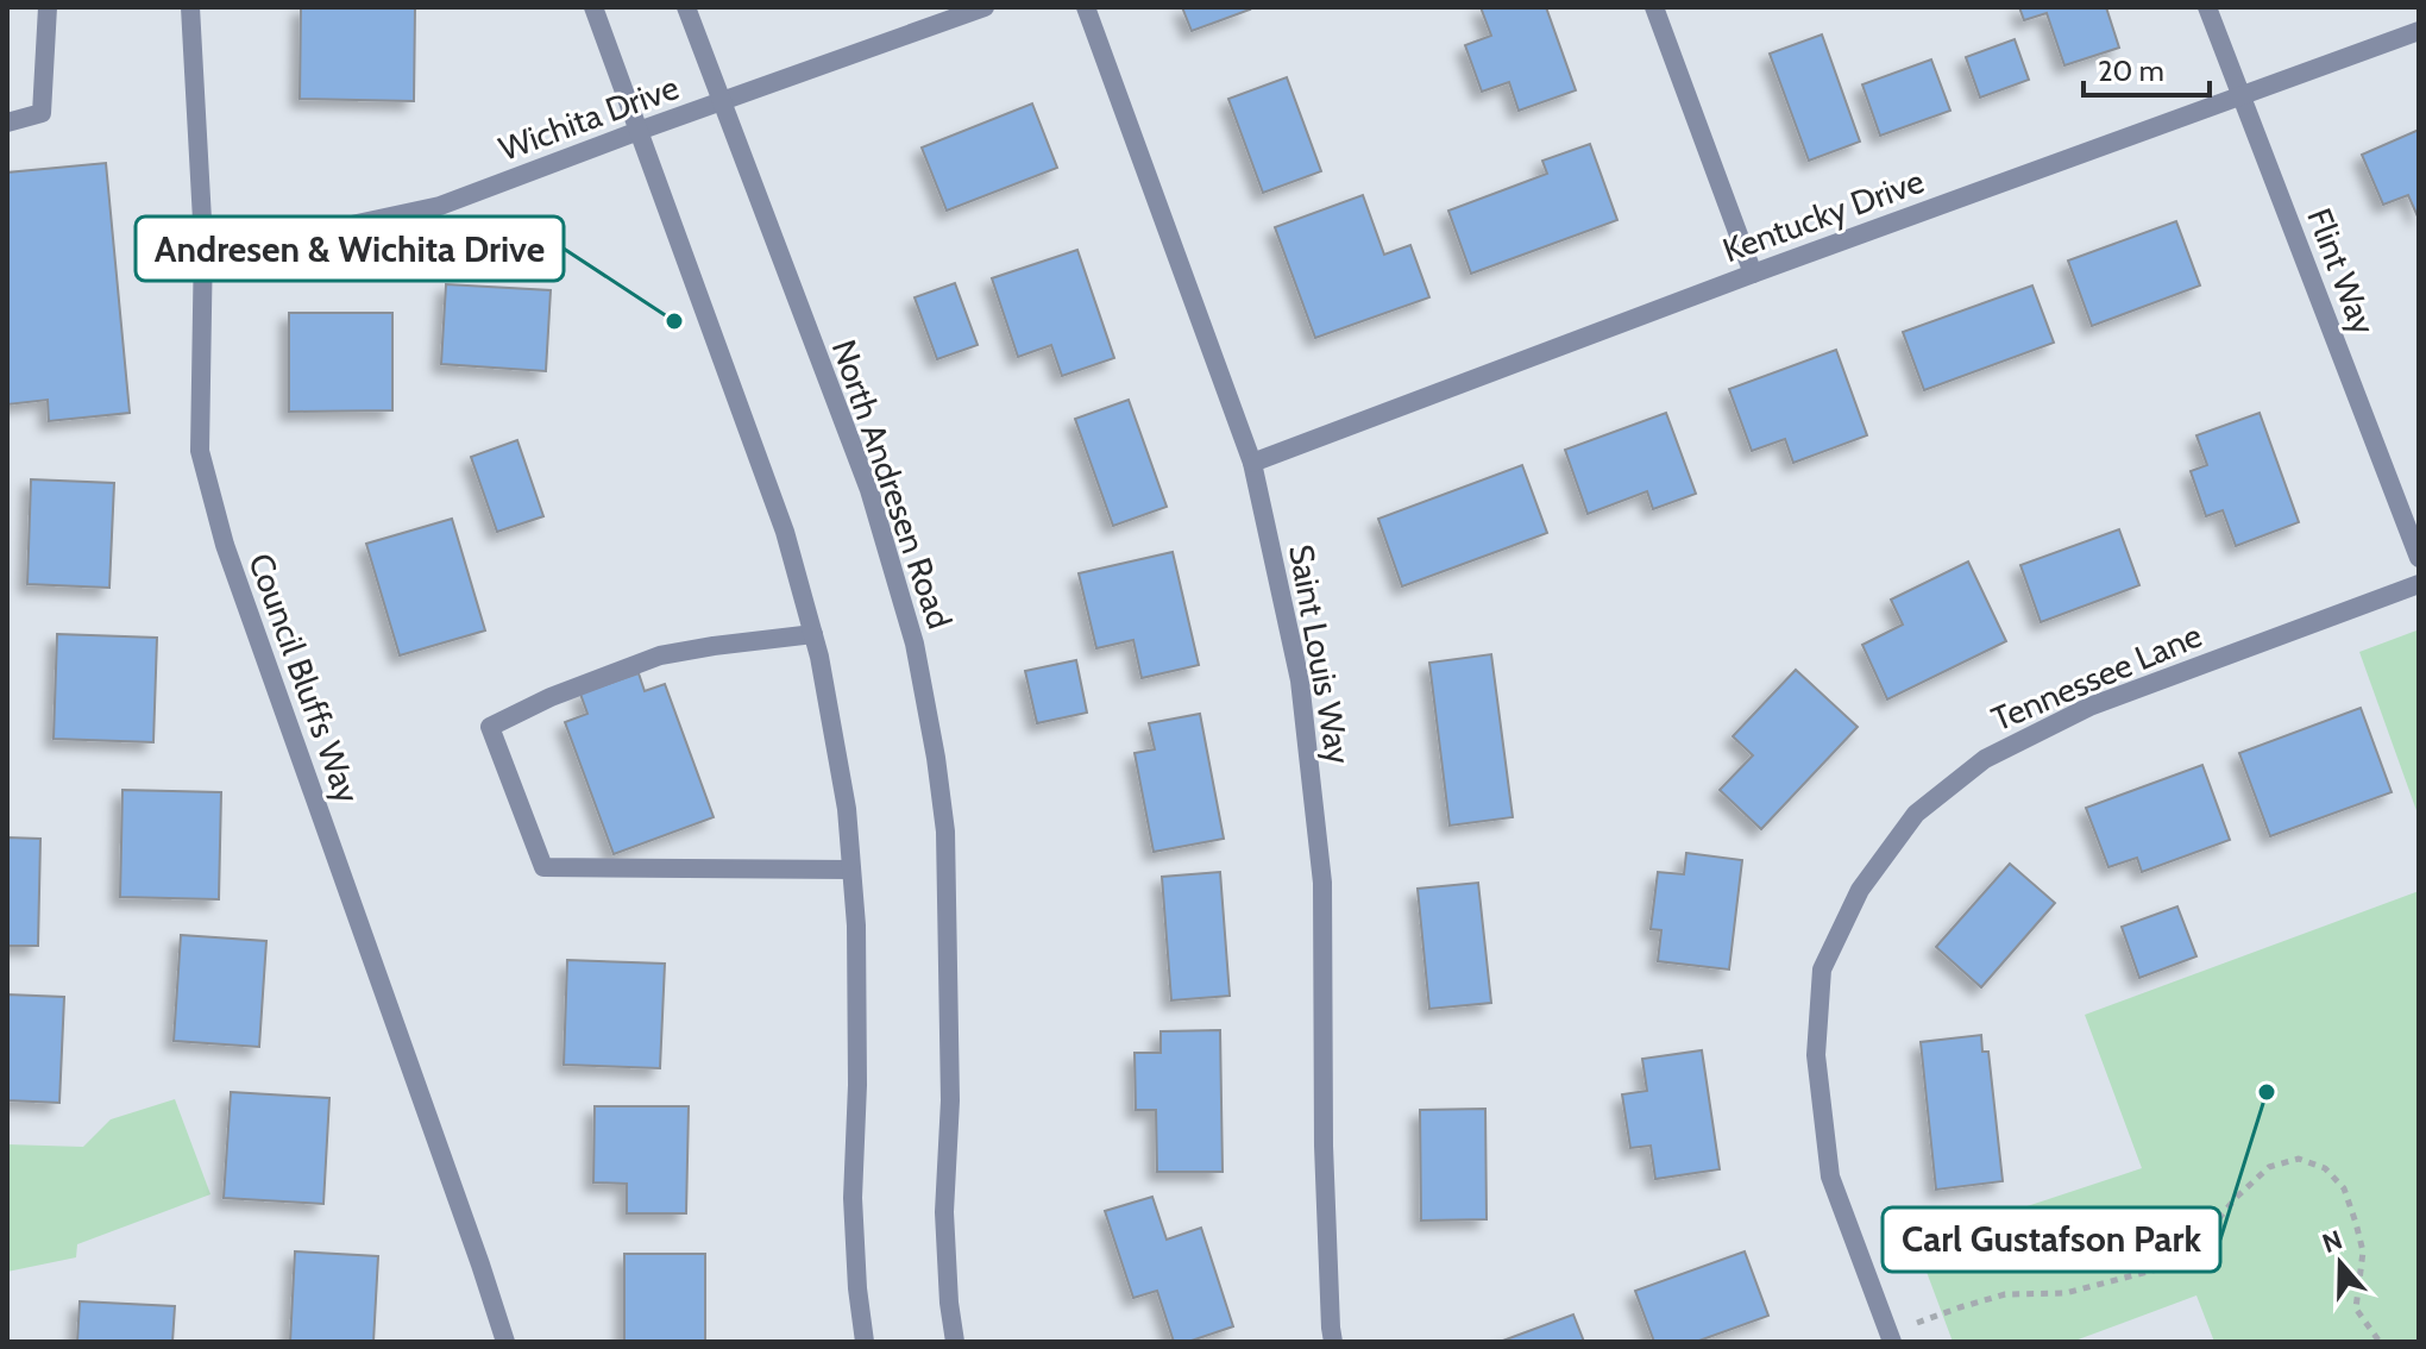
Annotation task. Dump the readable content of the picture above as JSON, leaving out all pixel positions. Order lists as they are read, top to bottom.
{
  "streets": {
    "street": [
      "Wichita Drive",
      "Kentucky Drive",
      "Flint Way",
      "North Andresen Road",
      "Saint Louis Way",
      "Tennessee Lane",
      "Council Bluffs Way"
    ]
  },
  "crossings": [
    ["Wichita Drive", "North Andresen Road"],
    ["Wichita Drive", "Council Bluffs Way"],
    ["Kentucky Drive", "Flint Way"],
    ["Kentucky Drive", "Saint Louis Way"]
  ],
  "places": ["Andresen & Wichita Drive", "Carl Gustafson Park"],
  "scale_bar": "20 m",
  "north": "top"
}
